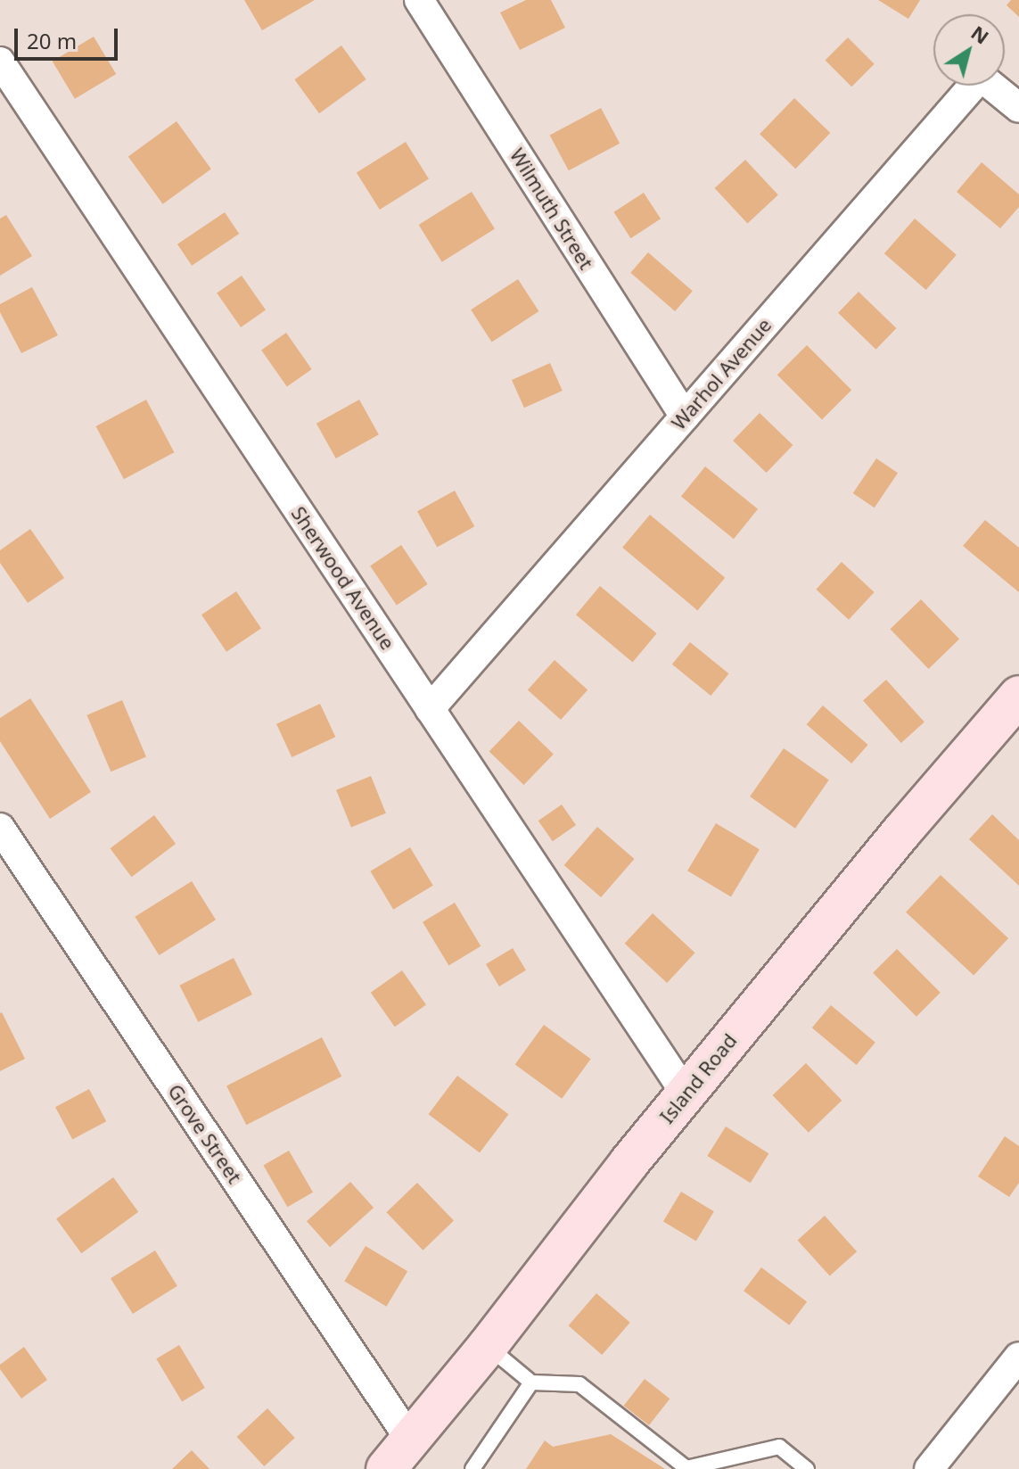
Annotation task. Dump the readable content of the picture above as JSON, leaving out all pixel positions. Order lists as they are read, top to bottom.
{
  "streets": {
    "main road": ["Island Road"],
    "street": [
      "Wilmuth Street",
      "Warhol Avenue",
      "Sherwood Avenue",
      "Grove Street"
    ]
  },
  "crossings": [
    ["Wilmuth Street", "Warhol Avenue"],
    ["Warhol Avenue", "Sherwood Avenue"],
    ["Sherwood Avenue", "Island Road"],
    ["Island Road", "Grove Street"]
  ],
  "scale_bar": "20 m",
  "north": "top right"
}
